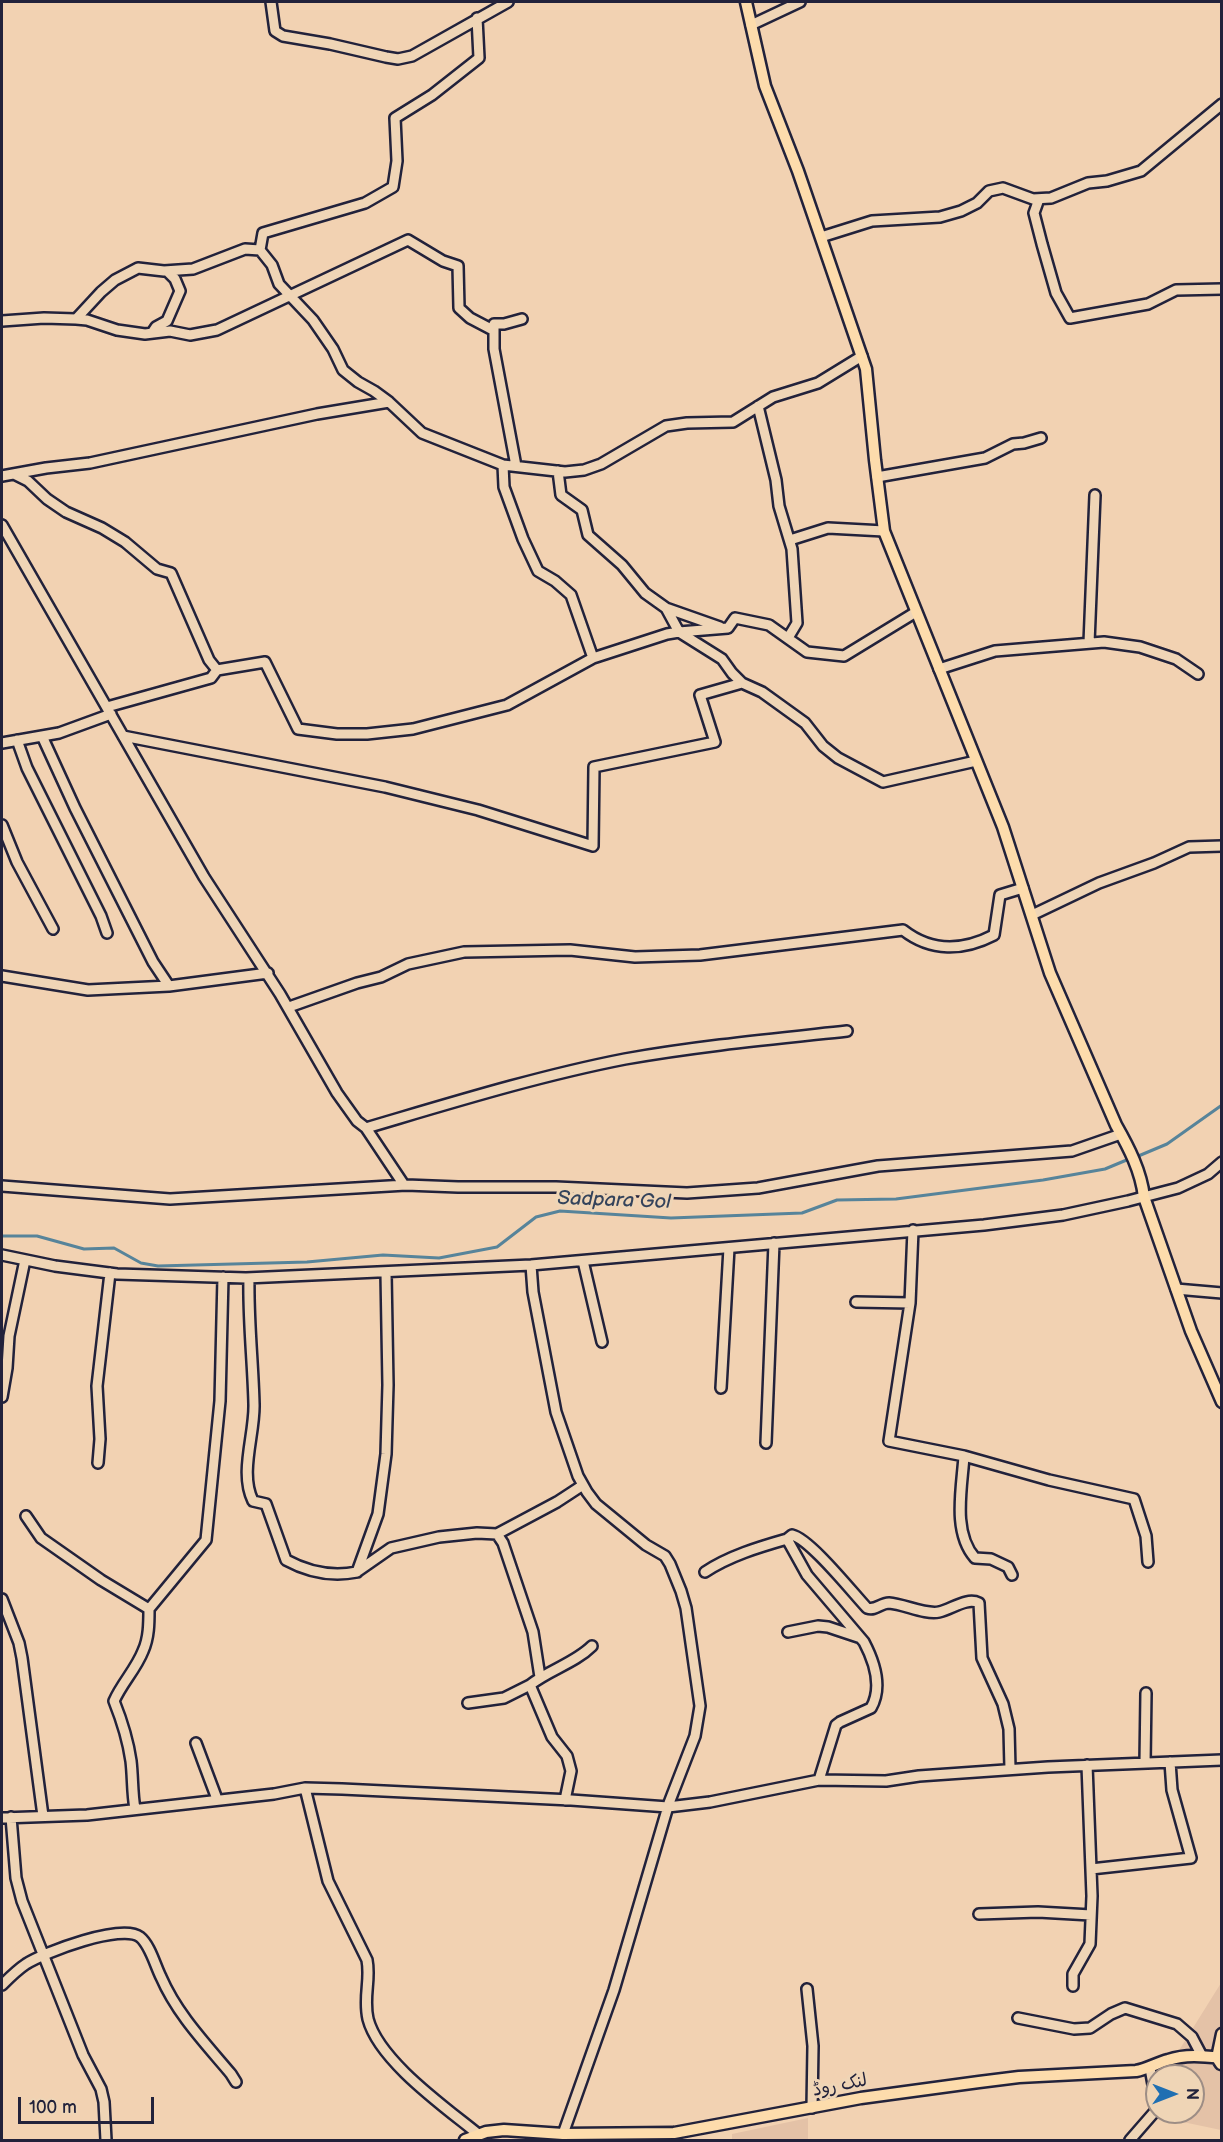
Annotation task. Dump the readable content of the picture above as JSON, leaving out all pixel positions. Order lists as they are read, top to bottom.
{
  "streets": {
    "main road": ["لنک روڈ"]
  },
  "water": ["Sadpara Gol"],
  "scale_bar": "100 m",
  "north": "right"
}
